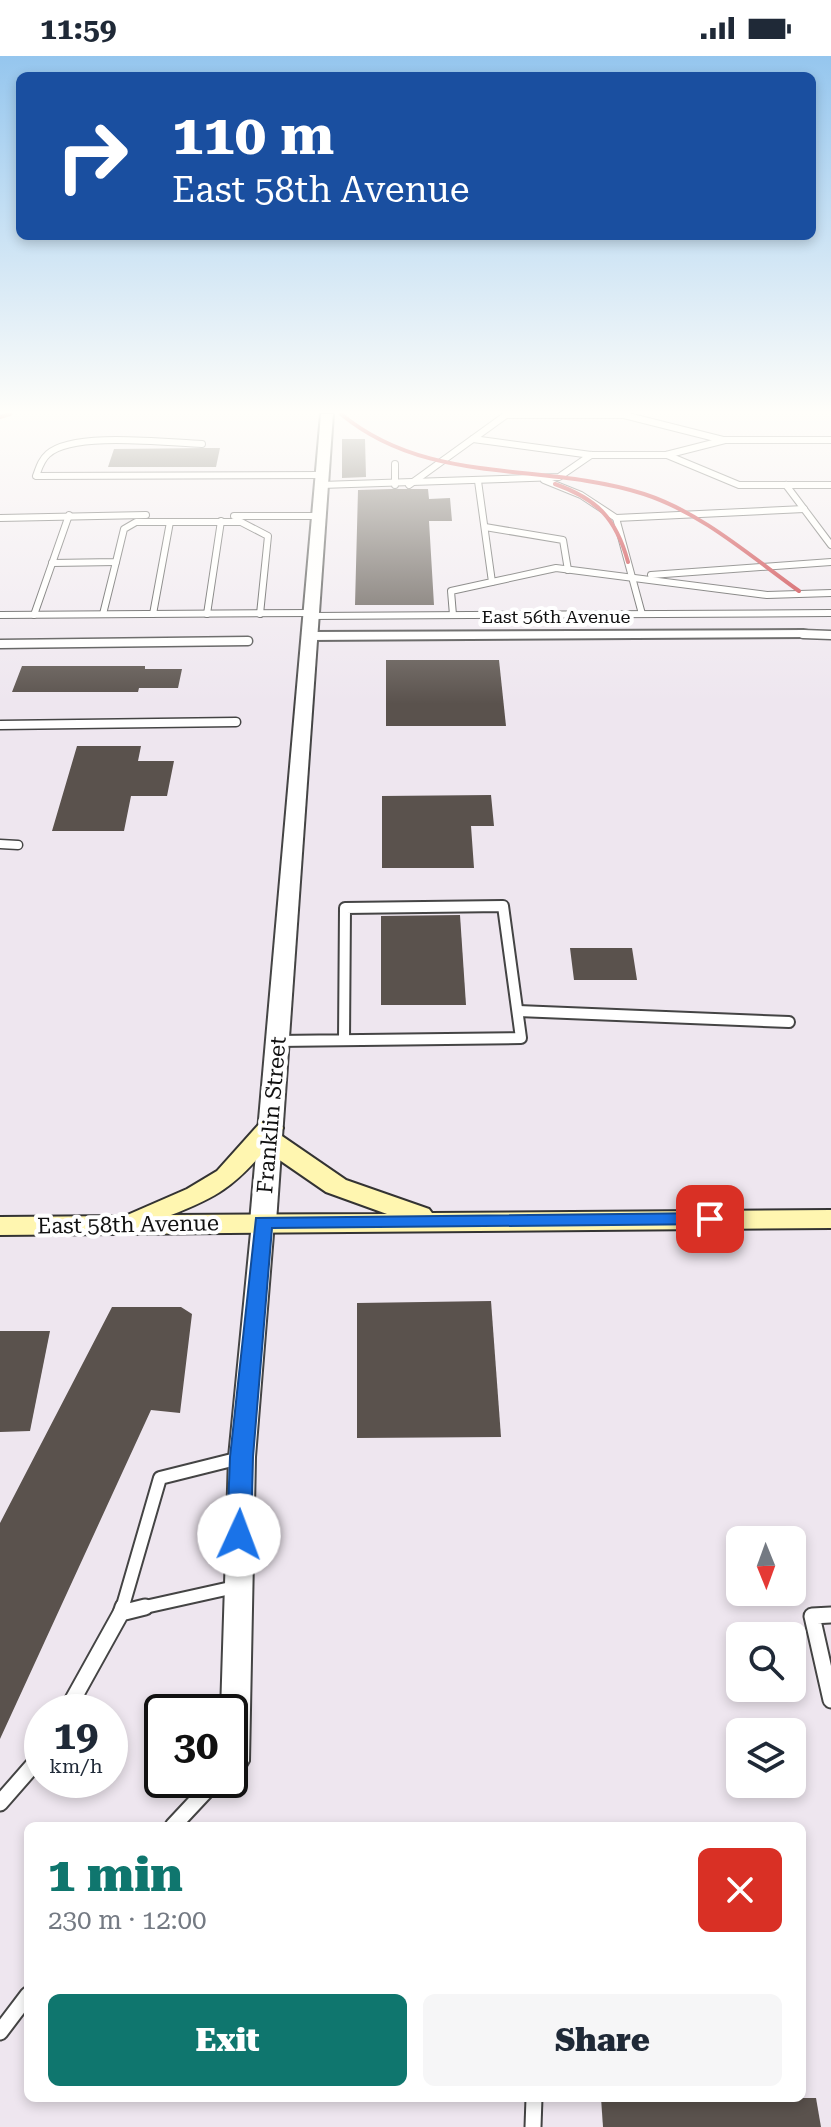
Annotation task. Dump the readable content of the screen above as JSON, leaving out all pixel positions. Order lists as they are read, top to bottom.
{
  "streets": {
    "main road": ["East 58th Avenue"],
    "street": ["East 56th Avenue", "Franklin Street"]
  },
  "crossings": [
    ["East 56th Avenue", "Franklin Street"],
    ["Franklin Street", "East 58th Avenue"]
  ],
  "north": "bottom",
  "page": {
    "status": "11:59",
    "turn": ["110 m", "East 58th Avenue"],
    "speed": "19 km/h",
    "limit": "30",
    "heading": ["1 min", "230 m · 12:00"],
    "buttons": ["Exit", "Share"]
  }
}
